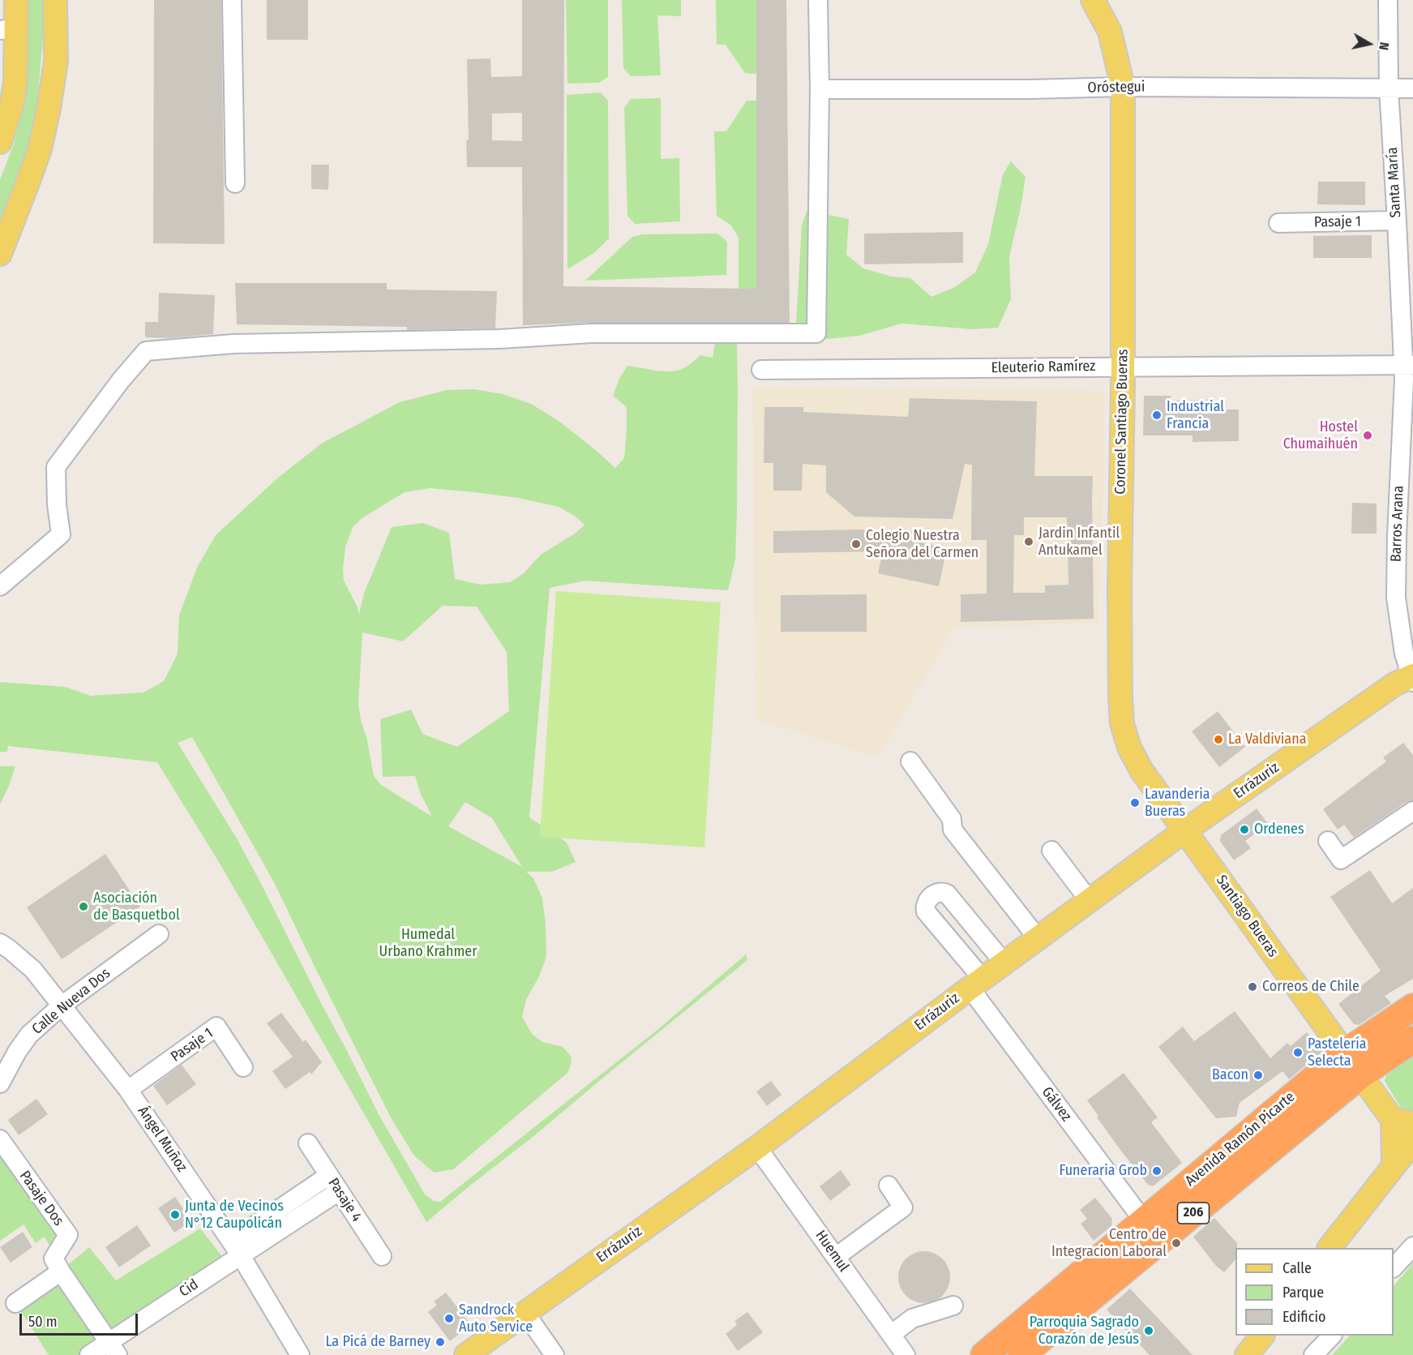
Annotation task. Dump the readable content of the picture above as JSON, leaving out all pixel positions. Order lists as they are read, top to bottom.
{
  "streets": {
    "highway": ["Avenida Ramón Picarte", "206"],
    "main road": ["Coronel Santiago Bueras", "Errázuriz", "Santiago Bueras"],
    "street": [
      "Oróstegui",
      "Santa María",
      "Pasaje 1",
      "Eleuterio Ramírez",
      "Barros Arana",
      "Calle Nueva Dos",
      "Gálvez",
      "Ángel Muñoz",
      "Pasaje Dos",
      "Pasaje 4",
      "Huemul",
      "Cid"
    ]
  },
  "crossings": [
    ["Oróstegui", "Santa María"],
    ["Oróstegui", "Coronel Santiago Bueras"],
    ["Santa María", "Pasaje 1"],
    ["Santa María", "Eleuterio Ramírez"],
    ["Santa María", "Barros Arana"],
    ["Pasaje 1", "Ángel Muñoz"],
    ["Eleuterio Ramírez", "Coronel Santiago Bueras"],
    ["Eleuterio Ramírez", "Barros Arana"],
    ["Coronel Santiago Bueras", "Errázuriz"],
    ["Coronel Santiago Bueras", "Santiago Bueras"],
    ["Barros Arana", "Errázuriz"],
    ["Errázuriz", "Santiago Bueras"],
    ["Errázuriz", "Gálvez"],
    ["Errázuriz", "Huemul"],
    ["Santiago Bueras", "Avenida Ramón Picarte"],
    ["Calle Nueva Dos", "Ángel Muñoz"],
    ["Gálvez", "Avenida Ramón Picarte"],
    ["Ángel Muñoz", "Cid"],
    ["Pasaje Dos", "Cid"]
  ],
  "parks": ["Humedal Urbano Krahmer"],
  "places": [
    "Industrial Francia",
    "Hostel Chumaihuén",
    "Jardin Infantil Antukamel",
    "Colegio Nuestra Señora del Carmen",
    "La Valdiviana",
    "Lavanderia Bueras",
    "Ordenes",
    "Asociación de Basquetbol",
    "Correos de Chile",
    "Pastelería Selecta",
    "Bacon",
    "Funeraria Grob",
    "Junta de Vecinos N°12 Caupolicán",
    "Centro de Integracion Laboral",
    "Sandrock Auto Service",
    "Parroquia Sagrado Corazón de Jesús",
    "La Picá de Barney"
  ],
  "legend": ["Calle", "Parque", "Edificio"],
  "scale_bar": "50 m",
  "north": "right"
}
